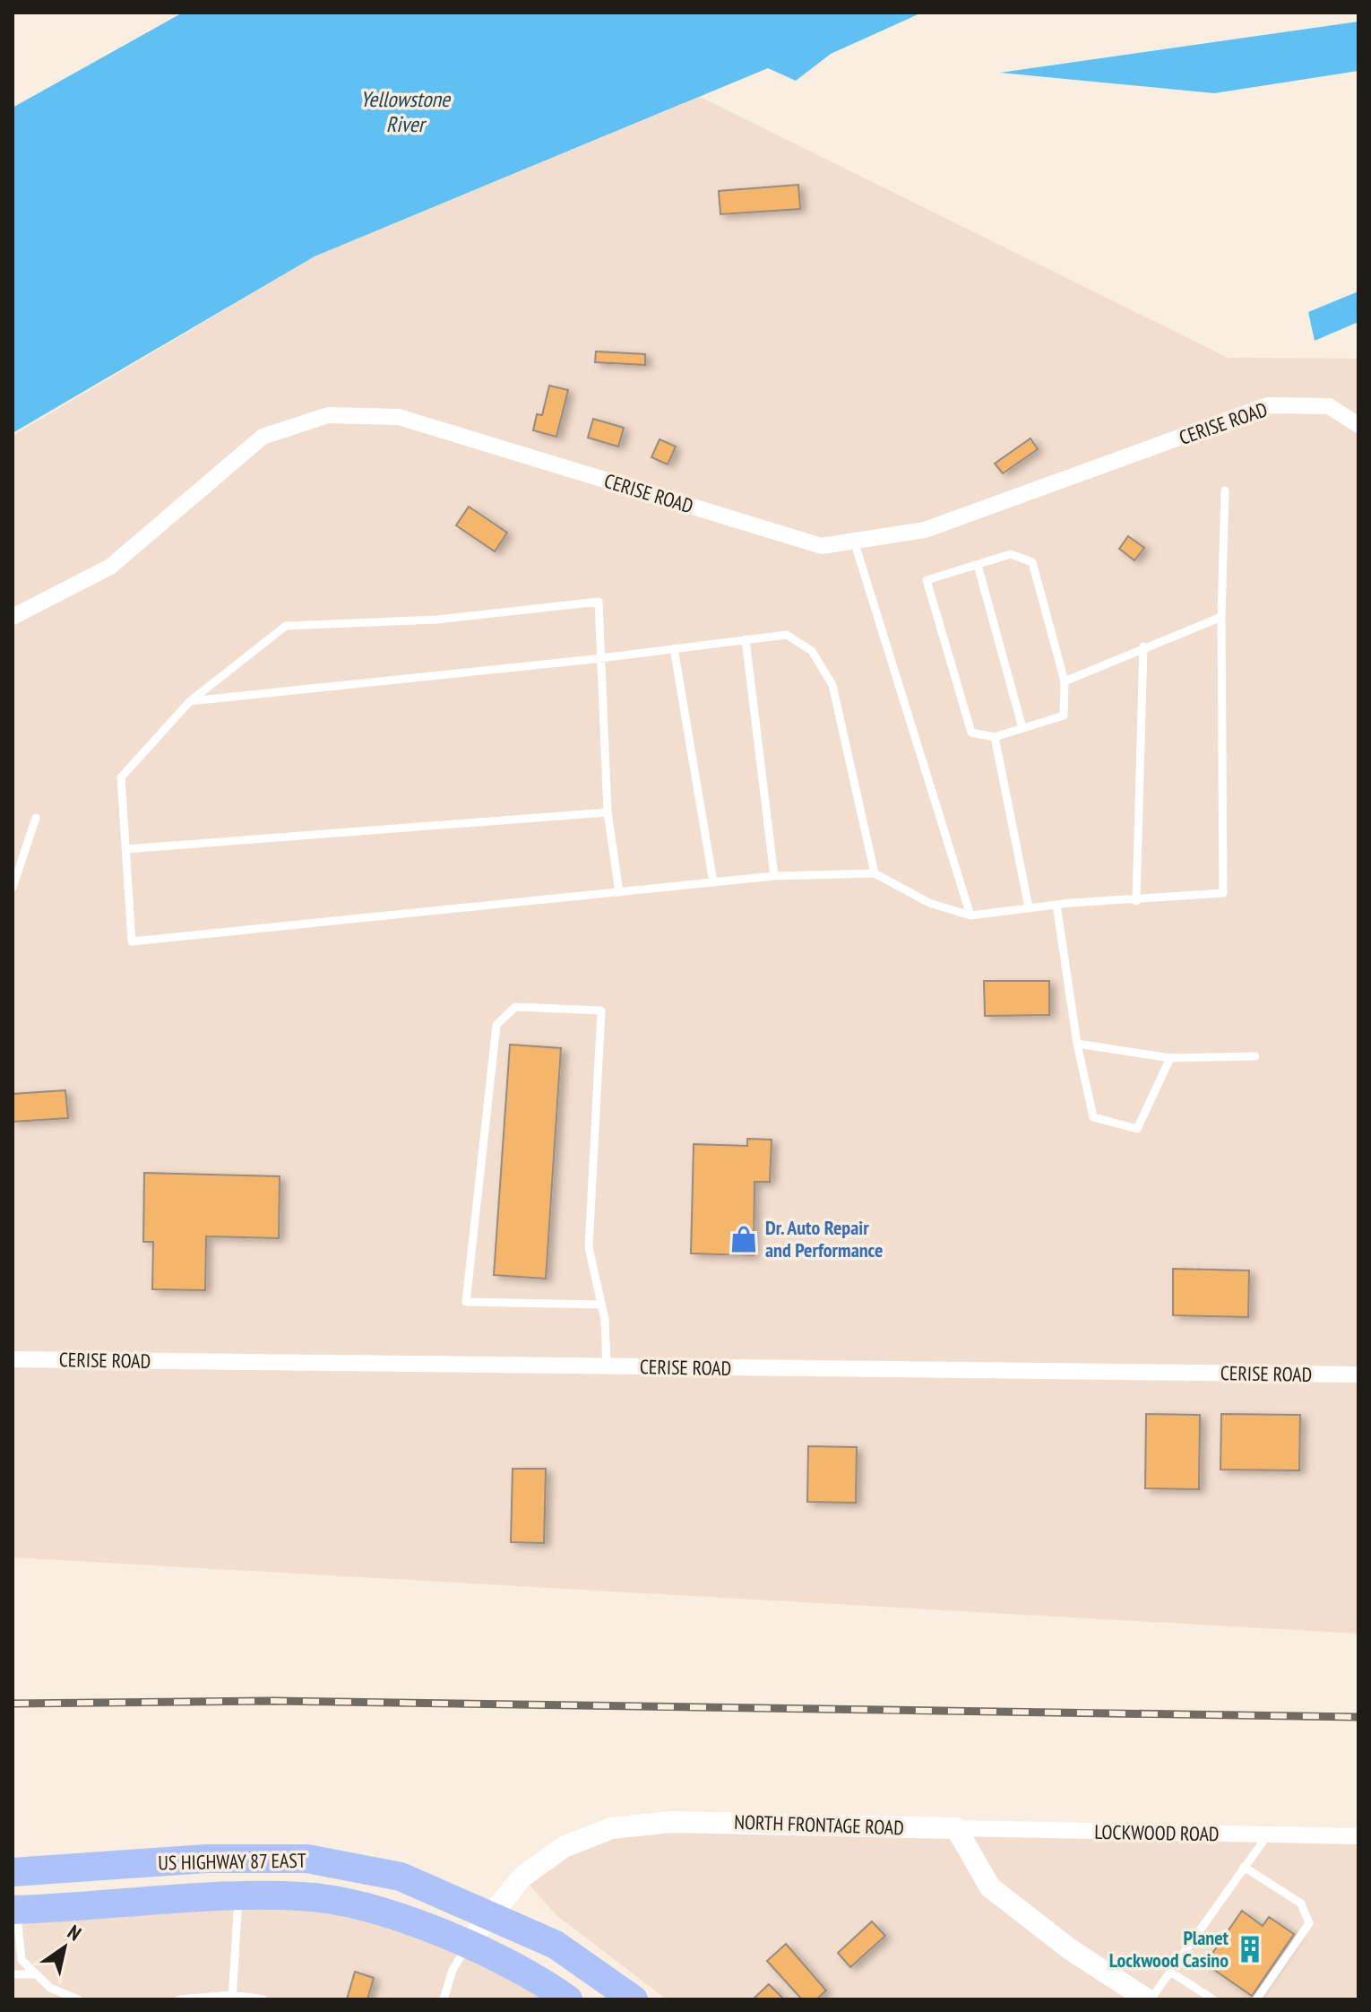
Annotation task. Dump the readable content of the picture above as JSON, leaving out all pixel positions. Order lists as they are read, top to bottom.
{
  "streets": {
    "highway": ["US HIGHWAY 87 EAST"],
    "street": ["CERISE ROAD", "NORTH FRONTAGE ROAD", "LOCKWOOD ROAD"]
  },
  "crossings": [
    ["NORTH FRONTAGE ROAD", "LOCKWOOD ROAD"],
    ["NORTH FRONTAGE ROAD", "US HIGHWAY 87 EAST"]
  ],
  "water": ["Yellowstone River"],
  "places": {
    "shop": ["Dr. Auto Repair and Performance"],
    "building": ["Planet Lockwood Casino"]
  },
  "north": "top right"
}
